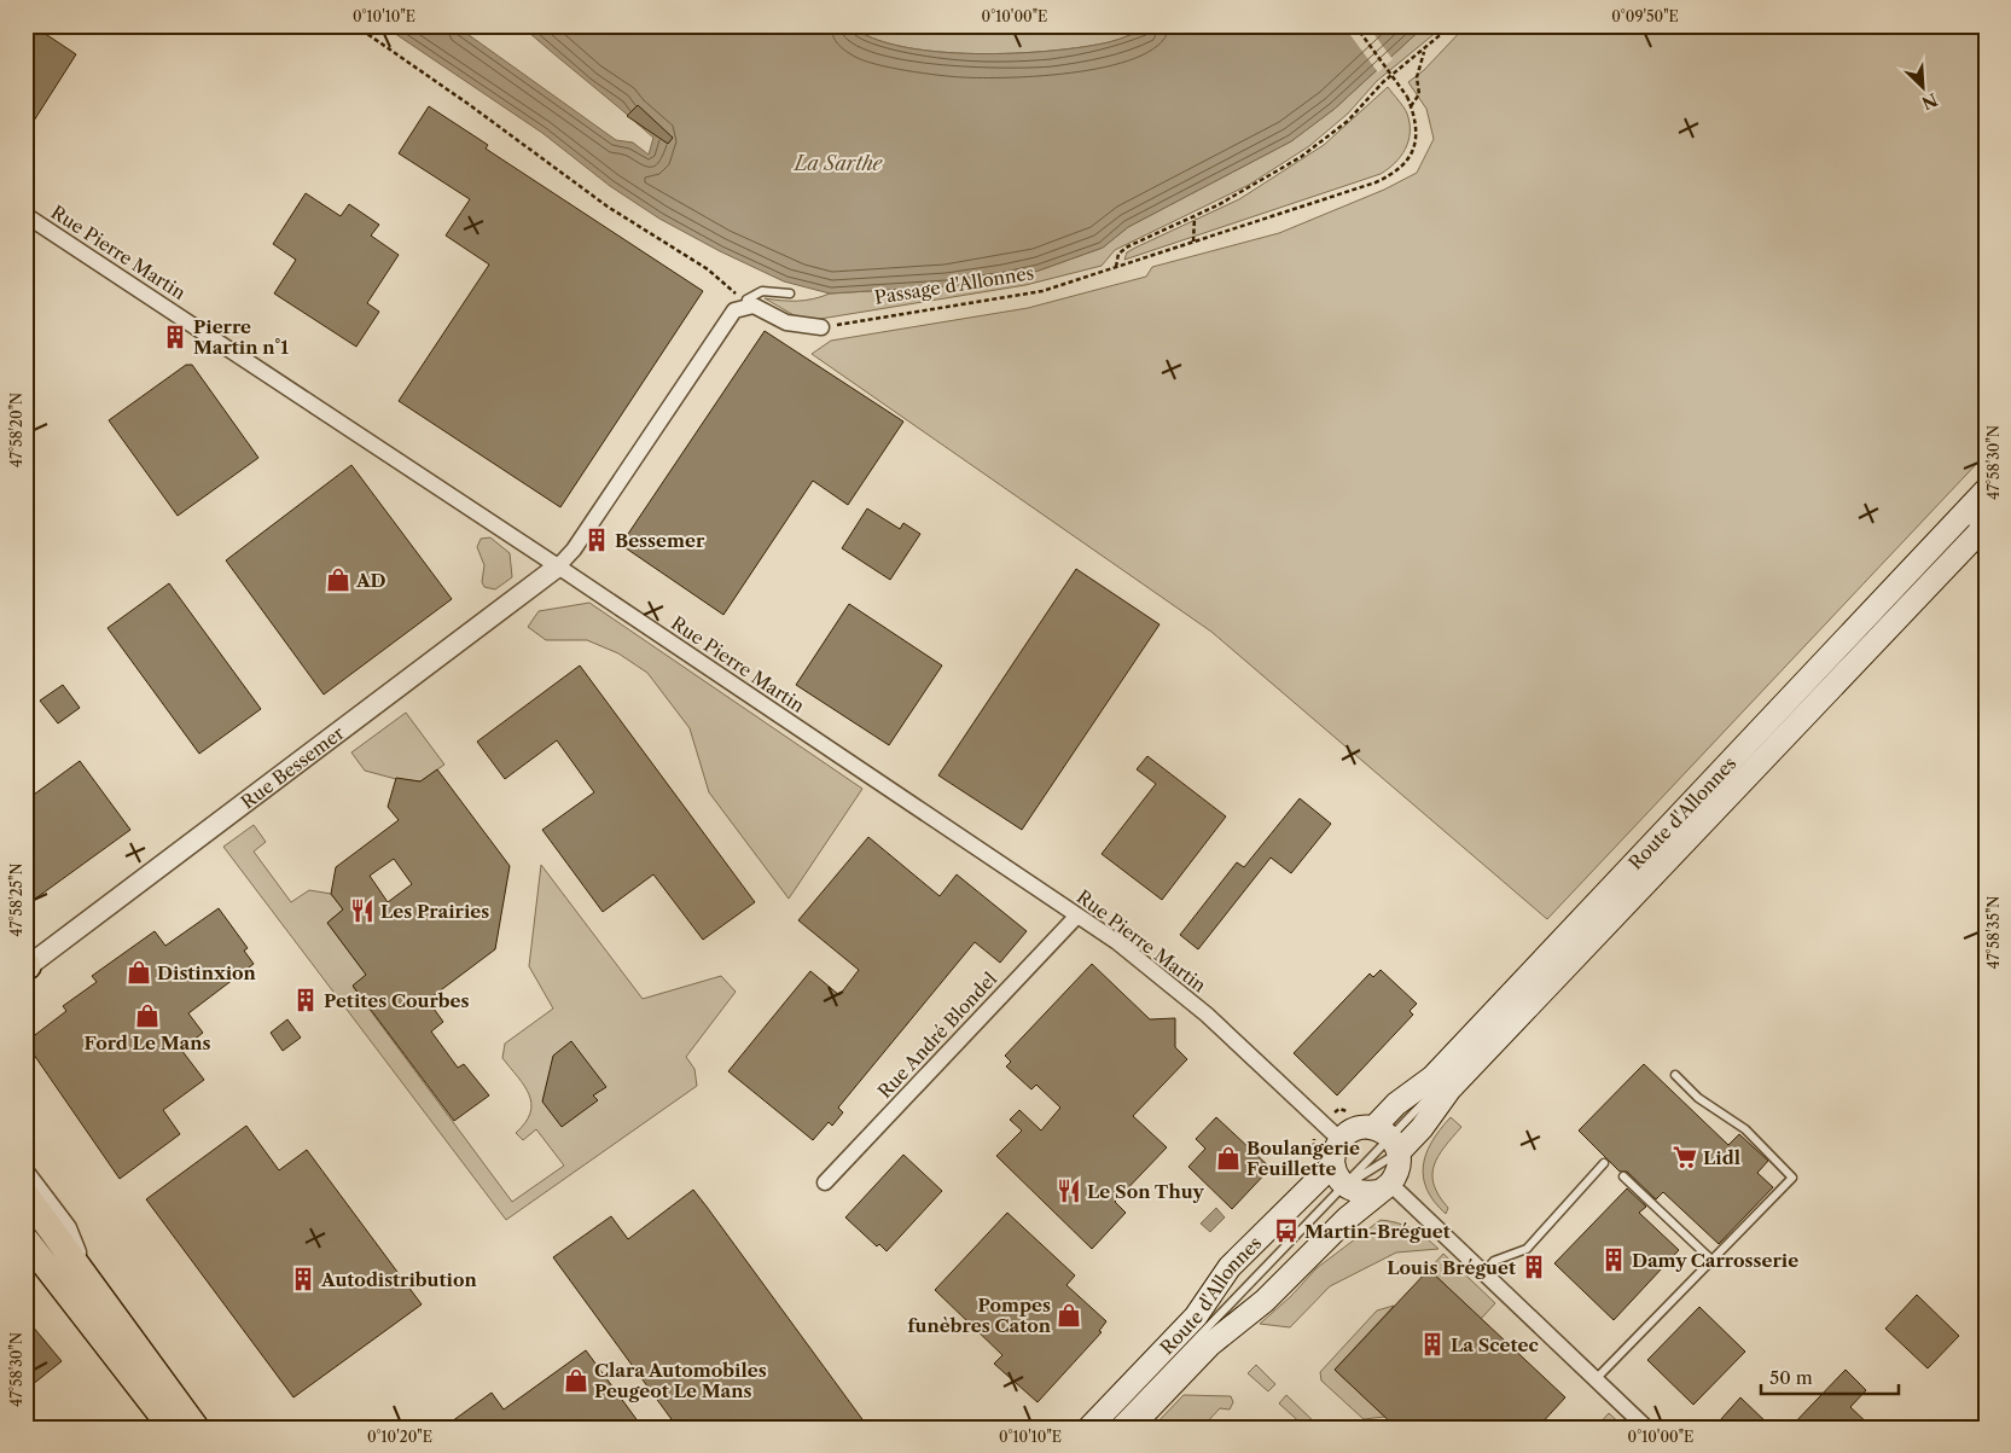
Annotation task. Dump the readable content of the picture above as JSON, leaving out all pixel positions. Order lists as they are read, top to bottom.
{
  "streets": {
    "main road": ["Route d'Allonnes"],
    "street": ["Rue Pierre Martin", "Rue Bessemer", "Rue André Blondel"],
    "path": ["Passage d'Allonnes"]
  },
  "crossings": [
    ["Rue Pierre Martin", "Rue Bessemer"],
    ["Rue Pierre Martin", "Route d'Allonnes"],
    ["Rue Pierre Martin", "Rue André Blondel"]
  ],
  "water": ["La Sarthe"],
  "places": {
    "building": [
      "Pierre Martin n°1",
      "Bessemer",
      "Petites Courbes",
      "Damy Carrosserie",
      "Louis Bréguet",
      "Autodistribution",
      "La Scetec"
    ],
    "shop": [
      "AD",
      "Distinxion",
      "Ford Le Mans",
      "Boulangerie Feuillette",
      "Pompes funèbres Caton",
      "Clara Automobiles Peugeot Le Mans"
    ],
    "restaurant": ["Les Prairies", "Le Son Thuy"],
    "supermarket": ["Lidl"],
    "bus stop": ["Martin-Bréguet"]
  },
  "scale_bar": "50 m",
  "north": "bottom right",
  "coordinates": [
    "0°10'10\"E",
    "0°10'00\"E",
    "0°09'50\"E",
    "47°58'20\"N",
    "47°58'30\"N",
    "47°58'25\"N",
    "47°58'35\"N",
    "0°10'20\"E"
  ]
}
